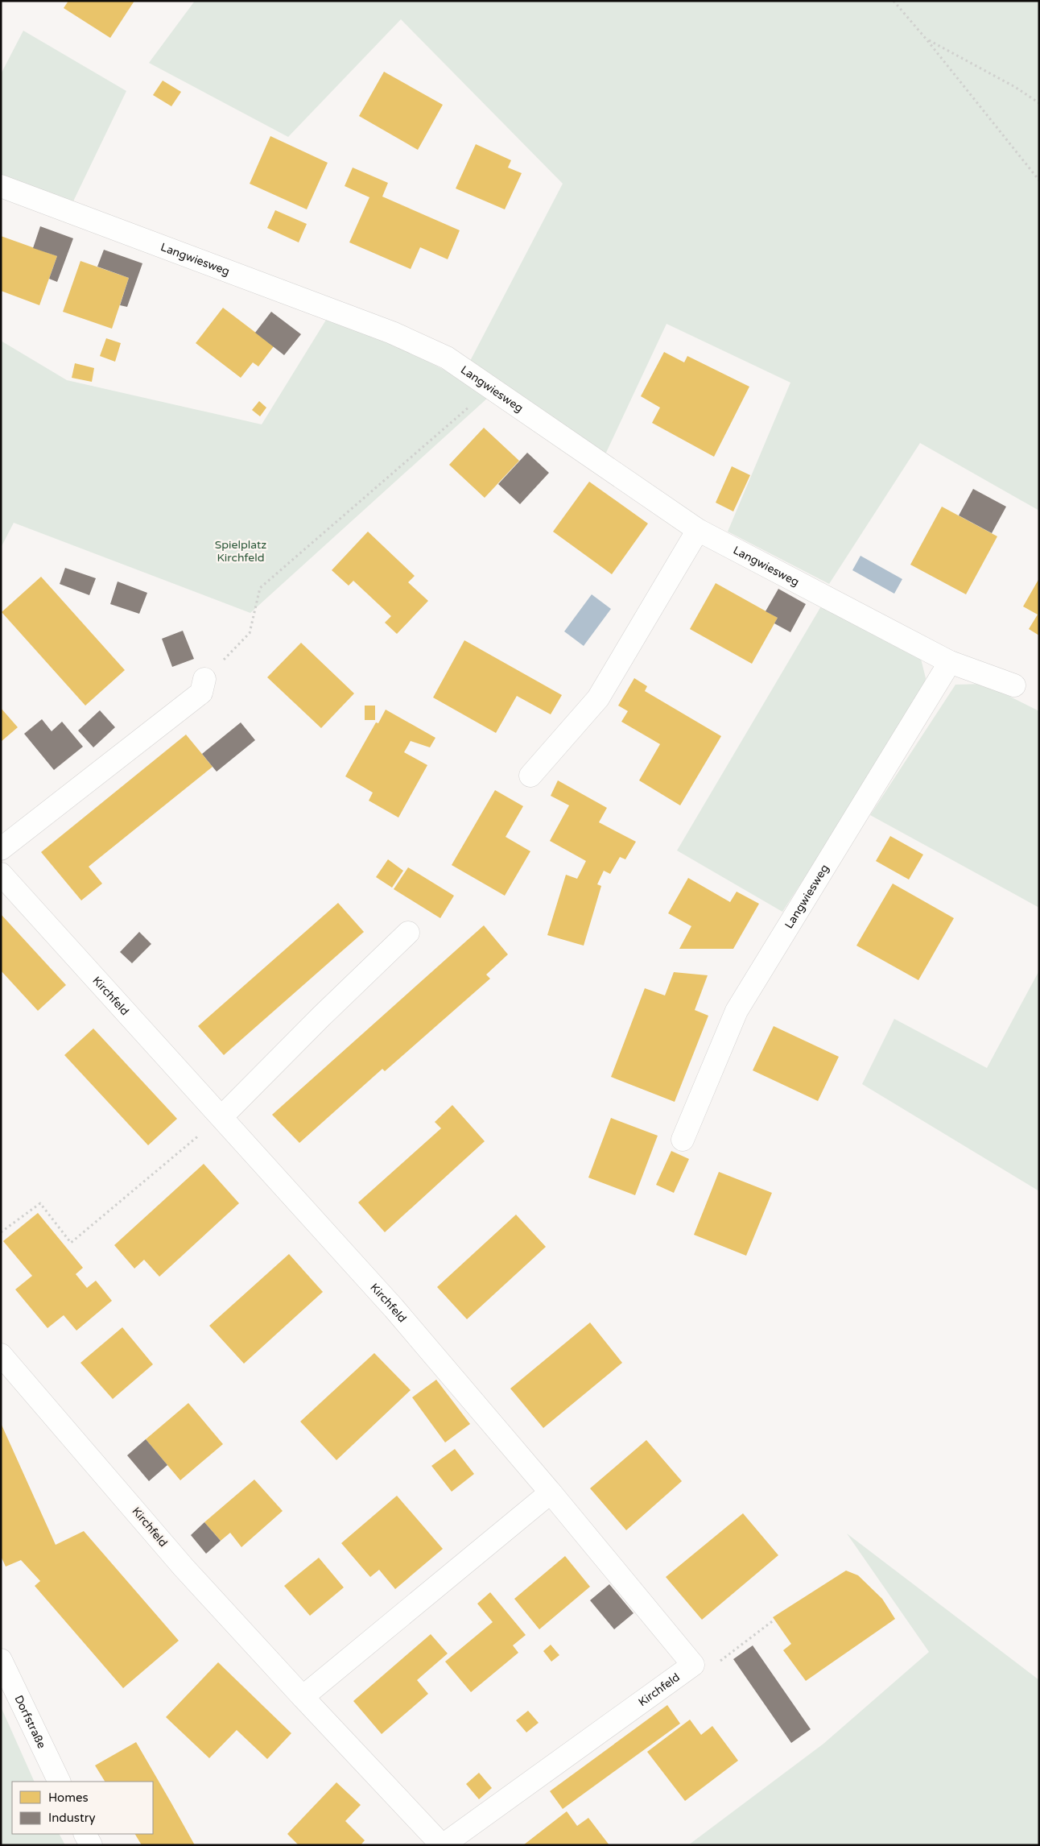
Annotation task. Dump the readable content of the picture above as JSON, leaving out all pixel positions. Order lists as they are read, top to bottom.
{
  "streets": {
    "street": ["Langwiesweg", "Kirchfeld", "Dorfstraße"]
  },
  "parks": ["Spielplatz Kirchfeld"],
  "legend": ["Homes", "Industry"]
}
